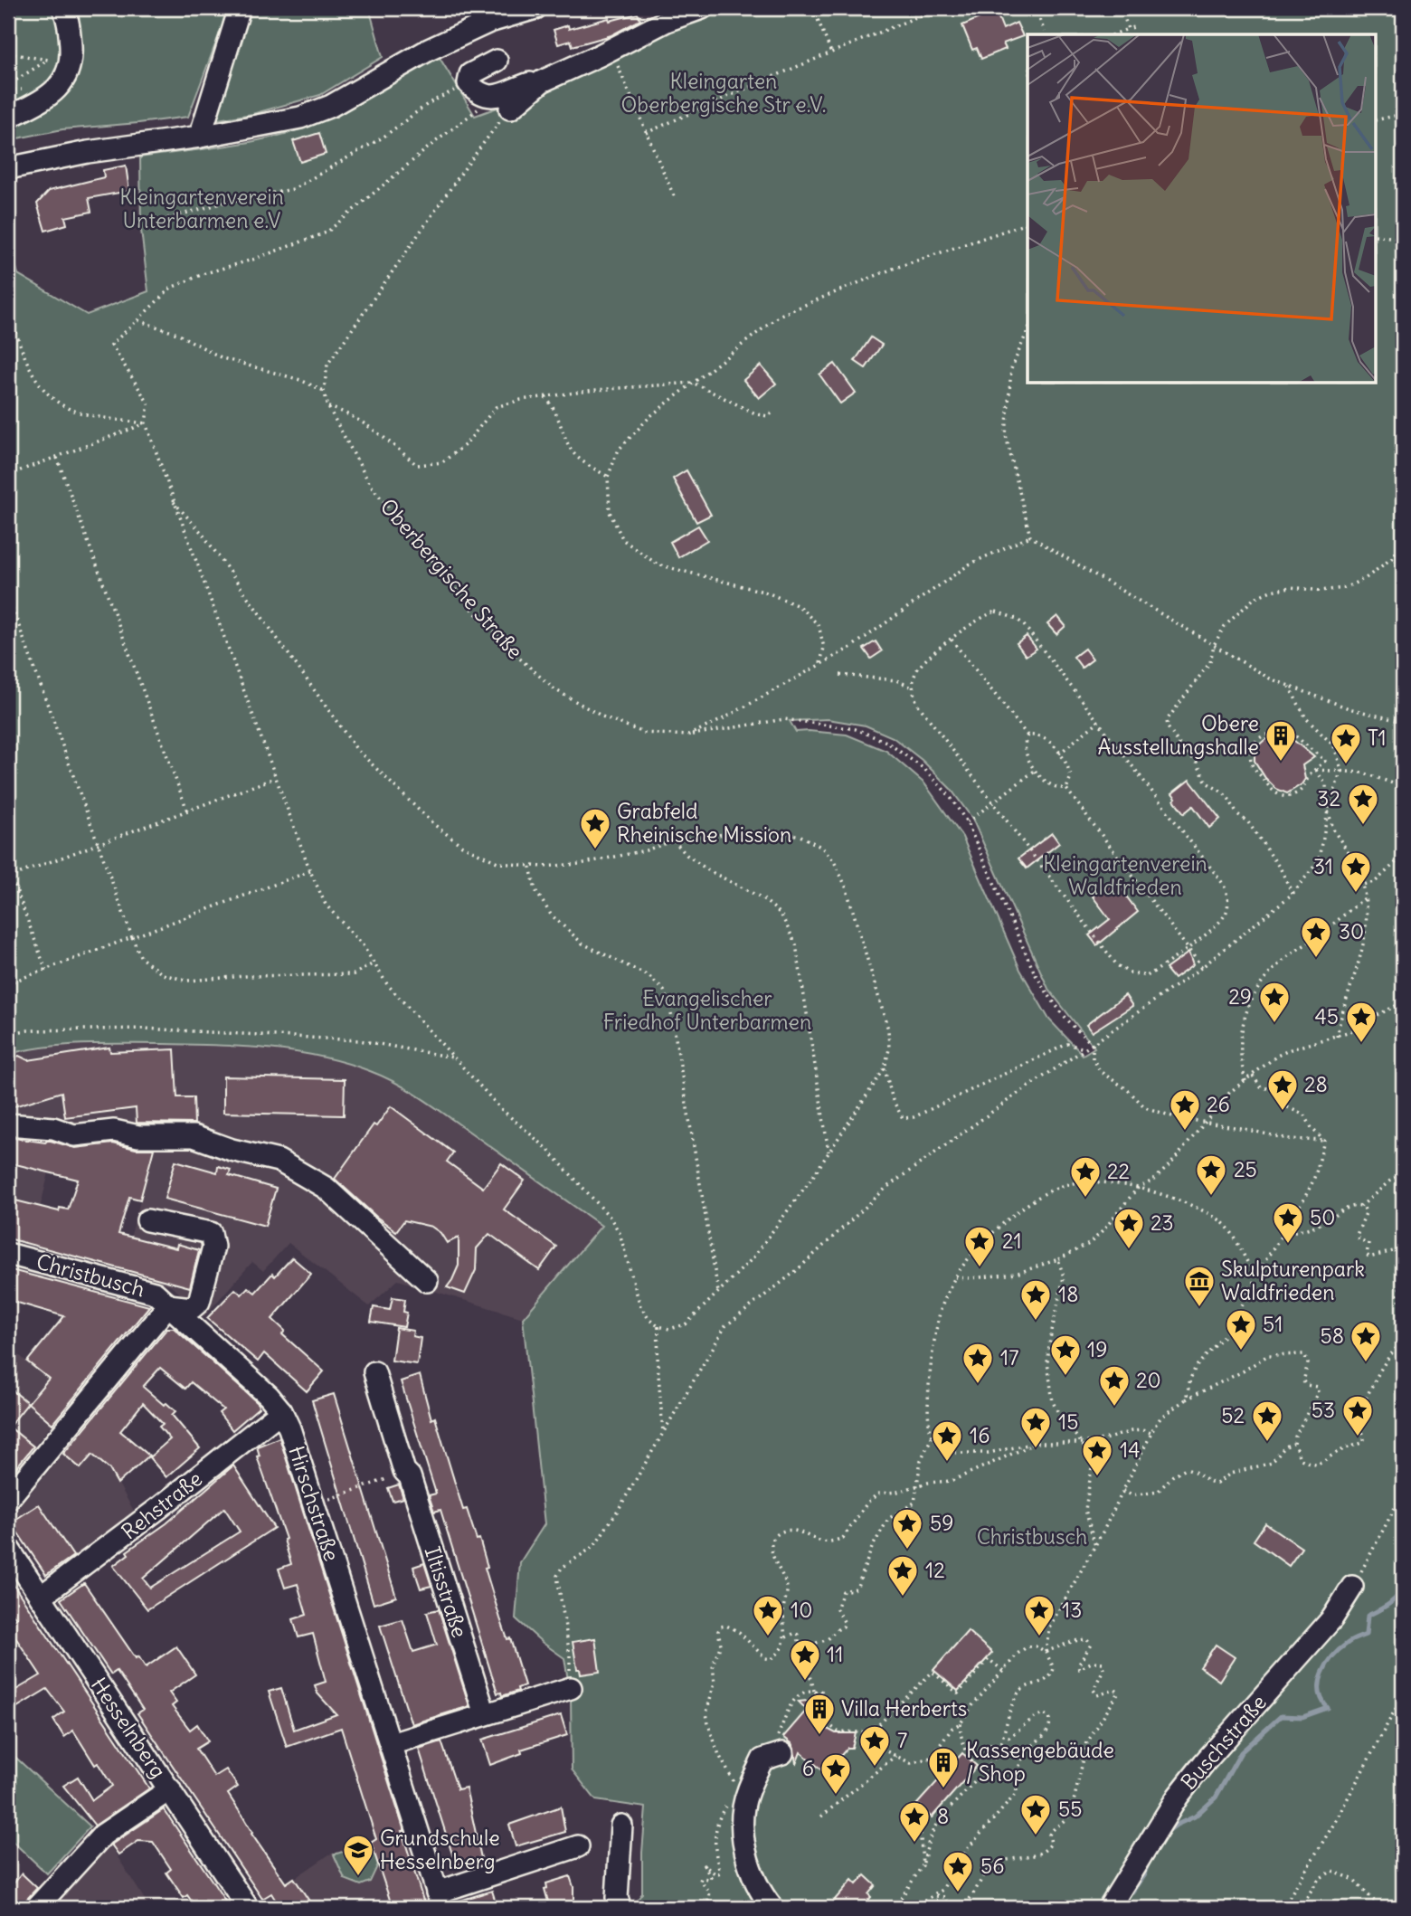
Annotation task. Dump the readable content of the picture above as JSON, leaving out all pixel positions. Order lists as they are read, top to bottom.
{
  "streets": {
    "street": [
      "Christbusch",
      "Hirschstraße",
      "Rehstraße",
      "Iltisstraße",
      "Hesselnberg",
      "Buschstraße"
    ],
    "path": ["Oberbergische Straße"]
  },
  "crossings": [
    ["Christbusch", "Hirschstraße"],
    ["Hirschstraße", "Rehstraße"],
    ["Rehstraße", "Hesselnberg"]
  ],
  "parks": [
    "Kleingarten Oberbergische Str e.V.",
    "Kleingartenverein Unterbarmen e.V",
    "Kleingartenverein Waldfrieden",
    "Evangelischer Friedhof Unterbarmen",
    "Christbusch"
  ],
  "places": {
    "building": ["Obere Ausstellungshalle", "Villa Herberts", "Kassengebäude / Shop"],
    "place": [
      "T1",
      "32",
      "Grabfeld Rheinische Mission",
      "31",
      "30",
      "29",
      "45",
      "28",
      "26",
      "25",
      "22",
      "50",
      "23",
      "21",
      "18",
      "51",
      "58",
      "19",
      "17",
      "20",
      "53",
      "52",
      "15",
      "16",
      "14",
      "59",
      "12",
      "10",
      "13",
      "11",
      "7",
      "6",
      "55",
      "8",
      "56"
    ],
    "museum": ["Skulpturenpark Waldfrieden"],
    "school or university": ["Grundschule Hesselnberg"]
  }
}
